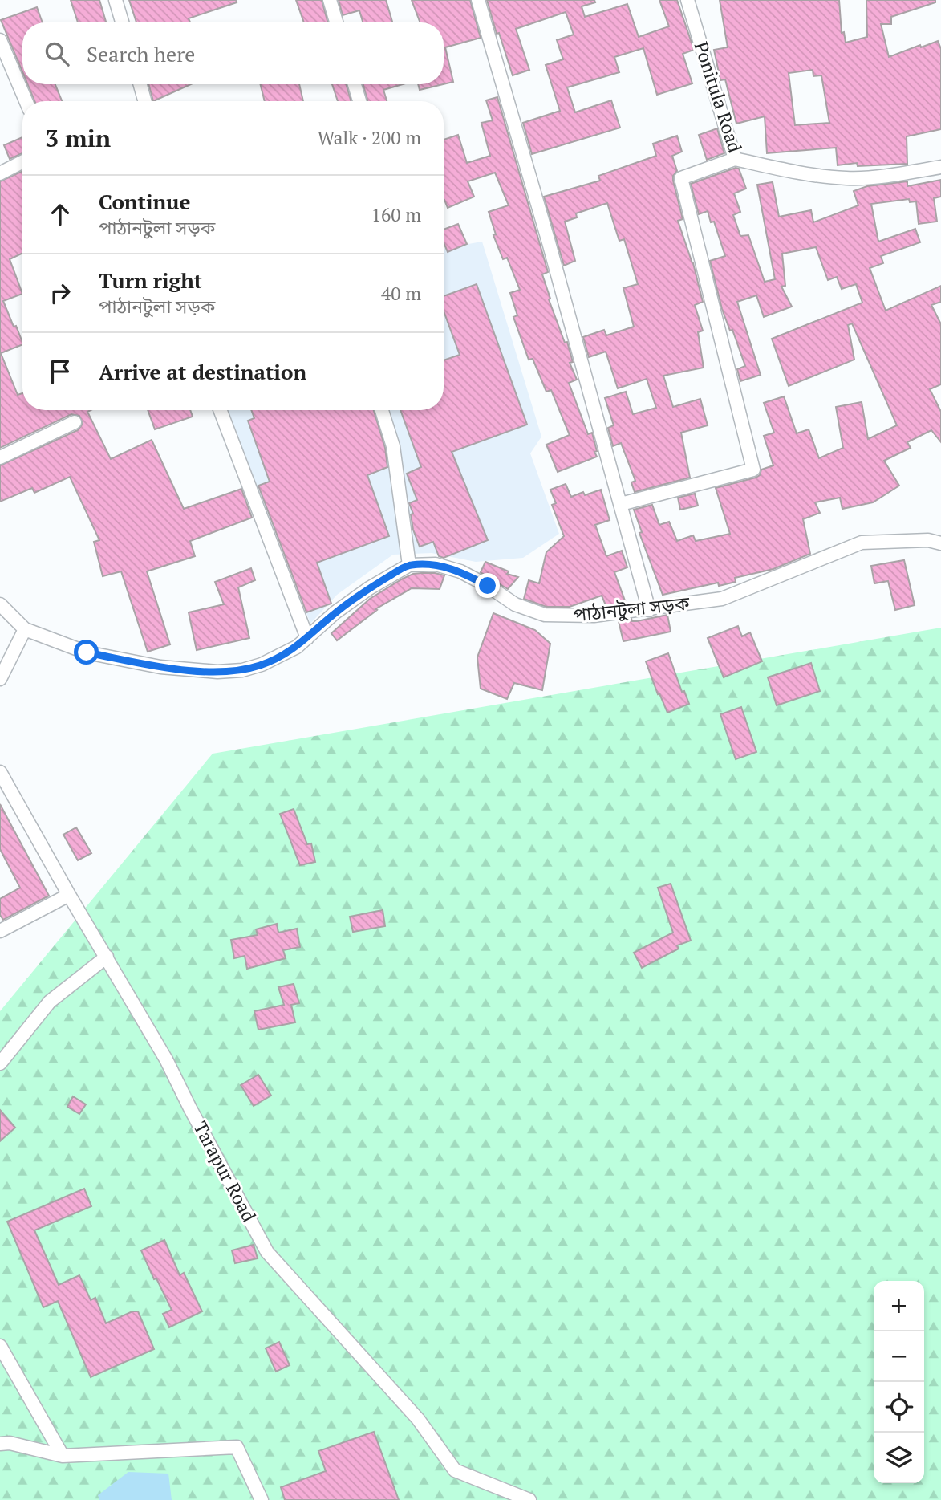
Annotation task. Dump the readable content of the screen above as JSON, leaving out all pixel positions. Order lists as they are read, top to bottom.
{
  "streets": {
    "street": ["Ponitula Road", "পাঠানটুলা সড়ক", "Tarapur Road"]
  },
  "page": {
    "search": "Search here",
    "heading": ["3 min", "Walk · 200 m"],
    "list": [
      ["Continue", "পাঠানটুলা সড়ক", "160 m"],
      ["Turn right", "পাঠানটুলা সড়ক", "40 m"],
      "Arrive at destination"
    ],
    "map_buttons": ["+", "−"]
  }
}
